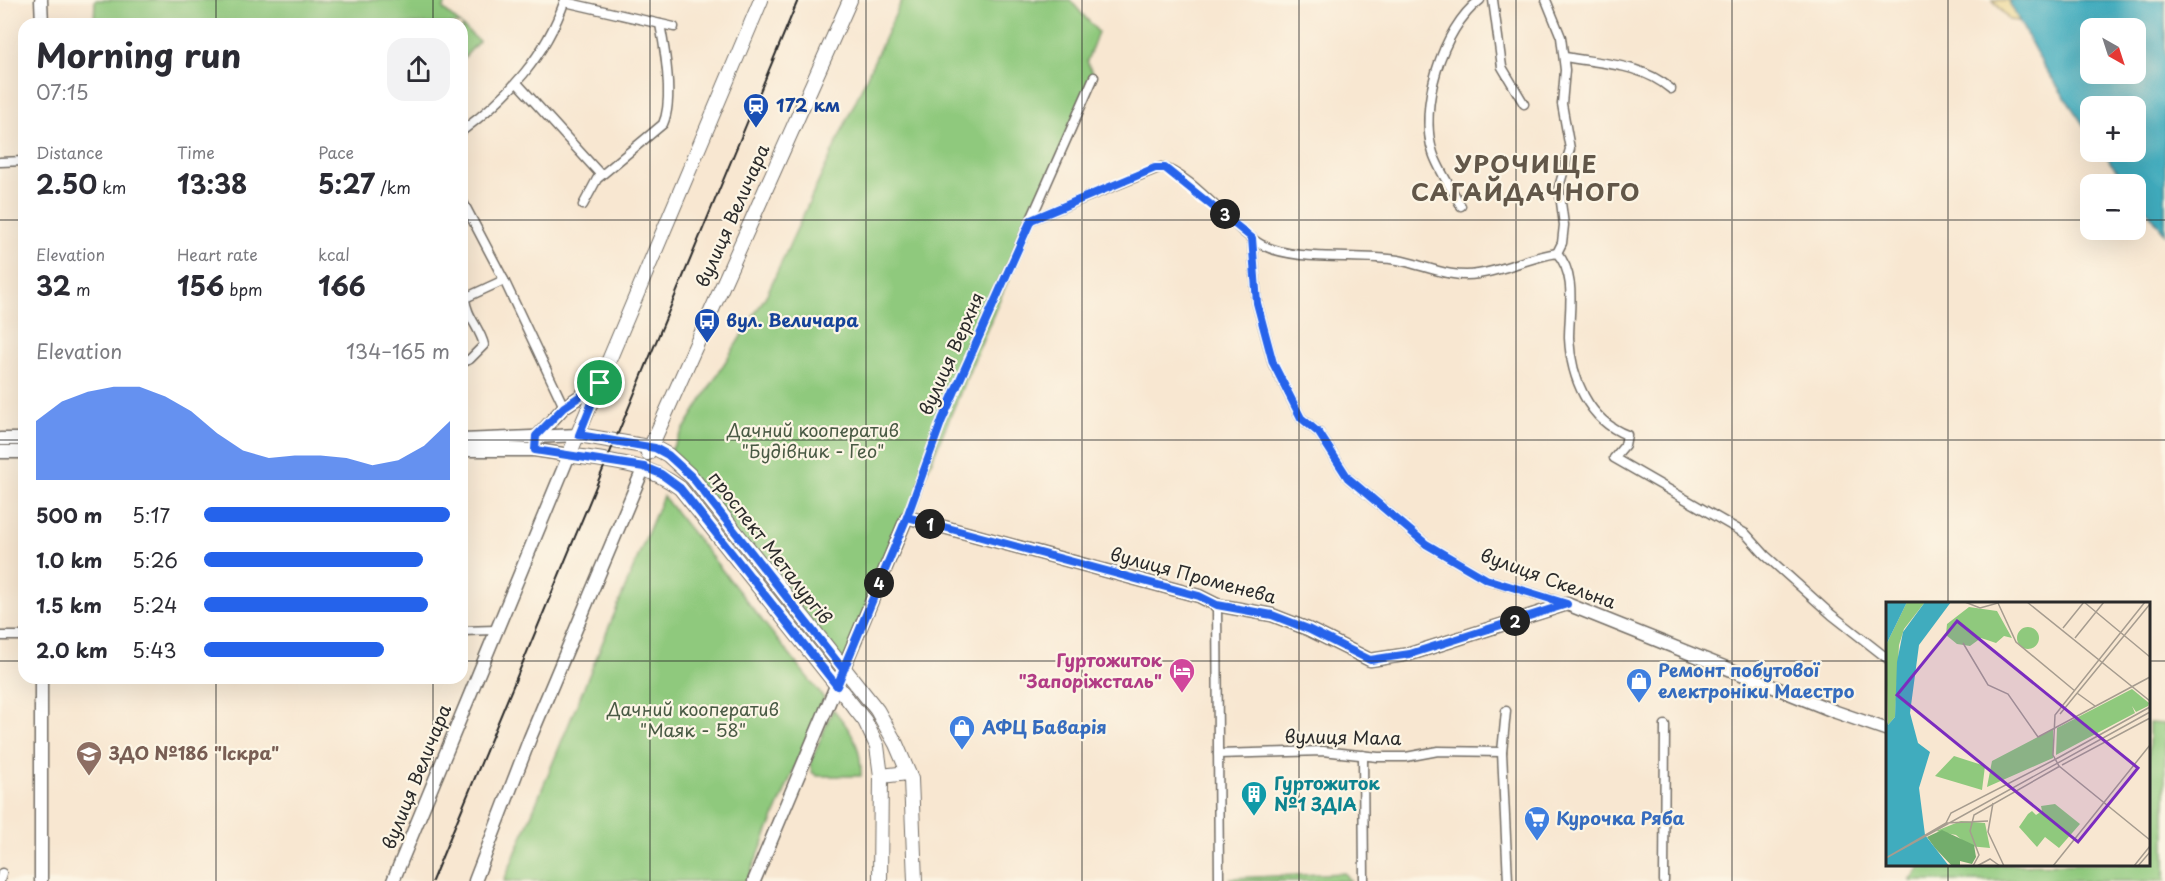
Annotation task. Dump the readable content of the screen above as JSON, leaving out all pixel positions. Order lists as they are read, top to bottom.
{
  "streets": {
    "main road": ["вулиця Величара", "проспект Металургів"],
    "street": [
      "вулиця Верхня",
      "вулиця Променева",
      "вулиця Скельна",
      "вулиця Мала"
    ]
  },
  "crossings": [
    ["вулиця Величара", "проспект Металургів"],
    ["вулиця Верхня", "проспект Металургів"],
    ["вулиця Верхня", "вулиця Променева"],
    ["вулиця Променева", "вулиця Скельна"]
  ],
  "districts": ["УРОЧИЩЕ САГАЙДАЧНОГО"],
  "parks": ["Дачний кооператив \"Будівник - Гео\"", "Дачний кооператив \"Маяк - 58\""],
  "places": {
    "station": ["172 км"],
    "bus stop": ["вул. Величара"],
    "hotel": ["Гуртожиток \"Запоріжсталь\""],
    "shop": ["Ремонт побутової електроніки Маестро", "АФЦ Баварiя"],
    "school or university": ["ЗДО №186 \"Іскра\""],
    "building": ["Гуртожиток №1 ЗДІА"],
    "supermarket": ["Курочка Ряба"]
  },
  "north": "bottom right",
  "page": {
    "map_buttons": ["+", "−"],
    "heading": ["Morning run", "07:15"],
    "stats": [
      ["Distance", "2.50 km"],
      ["Time", "13:38"],
      ["Pace", "5:27 /km"],
      ["Elevation", "32 m"],
      ["Heart rate", "156 bpm"],
      ["kcal", "166"]
    ],
    "pins": [
      "3",
      "1",
      "4",
      "2"
    ],
    "chart": ["Elevation", "134–165 m"],
    "list": [
      {
        "name": "500 m",
        "note": "5:17"
      },
      {
        "name": "1.0 km",
        "note": "5:26"
      },
      {
        "name": "1.5 km",
        "note": "5:24"
      },
      {
        "name": "2.0 km",
        "note": "5:43"
      }
    ]
  }
}
